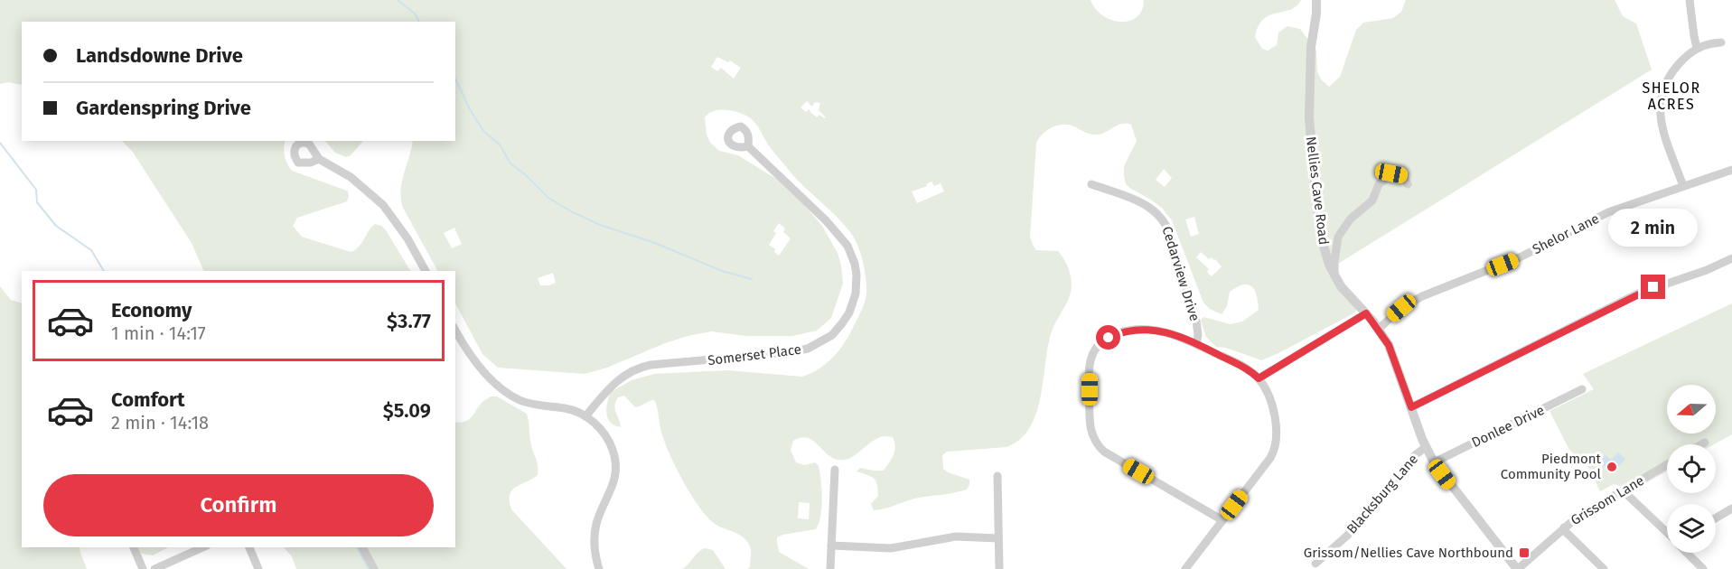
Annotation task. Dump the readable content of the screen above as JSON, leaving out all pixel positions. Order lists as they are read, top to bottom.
{
  "streets": {
    "street": [
      "Nellies Cave Road",
      "Shelor Lane",
      "Cedarview Drive",
      "Somerset Place",
      "Donlee Drive",
      "Blacksburg Lane",
      "Grissom Lane"
    ]
  },
  "crossings": [
    ["Nellies Cave Road", "Shelor Lane"],
    ["Nellies Cave Road", "Donlee Drive"],
    ["Nellies Cave Road", "Blacksburg Lane"],
    ["Nellies Cave Road", "Grissom Lane"]
  ],
  "districts": ["SHELOR ACRES"],
  "places": {
    "other": ["Piedmont Community Pool"],
    "transit": ["Grissom/Nellies Cave Northbound"]
  },
  "north": "left",
  "page": {
    "banner": ["Landsdowne Drive", "Gardenspring Drive"],
    "bubble": "2 min",
    "list": [
      {
        "name": "Economy",
        "note": "1 min · 14:17",
        "value": "$3.77"
      },
      {
        "name": "Comfort",
        "note": "2 min · 14:18",
        "value": "$5.09"
      }
    ],
    "buttons": "Confirm"
  }
}
